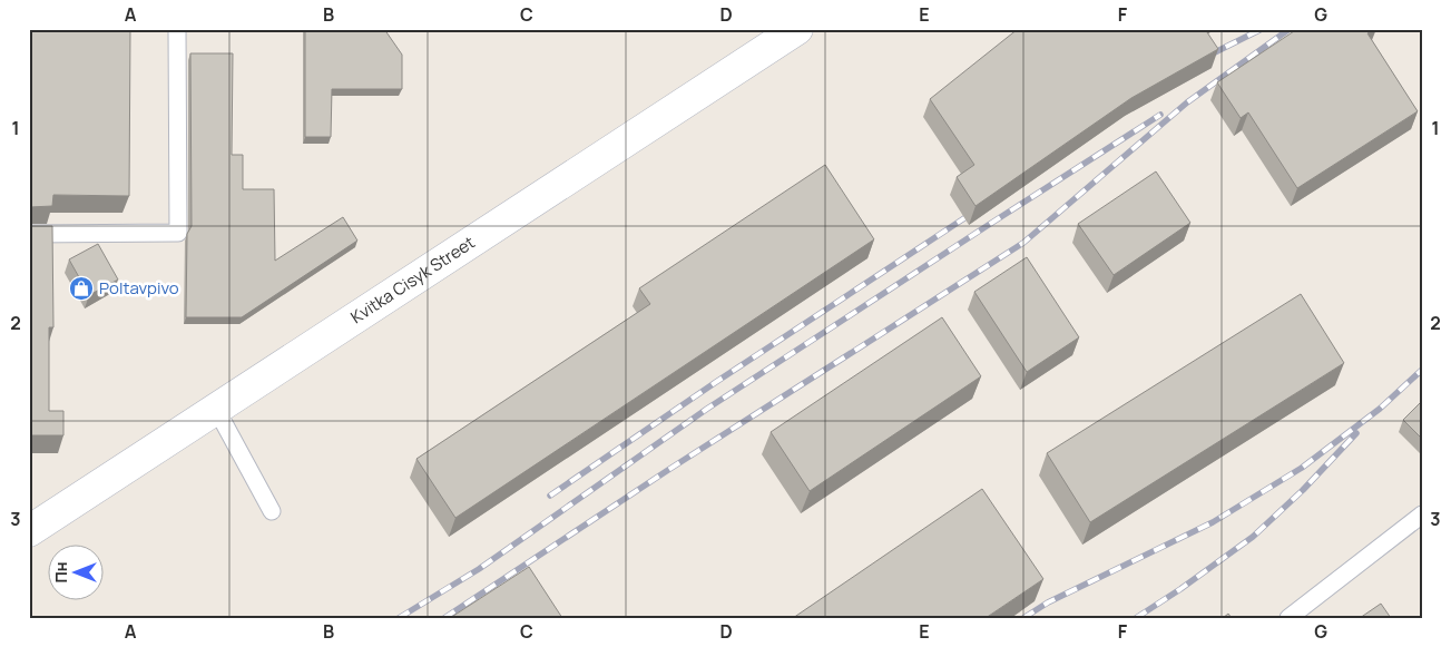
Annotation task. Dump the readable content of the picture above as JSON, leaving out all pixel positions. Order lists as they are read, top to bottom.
{
  "streets": {
    "street": ["Kvitka Cisyk Street"]
  },
  "places": {
    "shop": ["Poltavpivo"]
  },
  "north": "left",
  "grid": {
    "columns": [
      "A",
      "B",
      "C",
      "D",
      "E",
      "F",
      "G"
    ],
    "rows": ["1", "2", "3"]
  }
}
